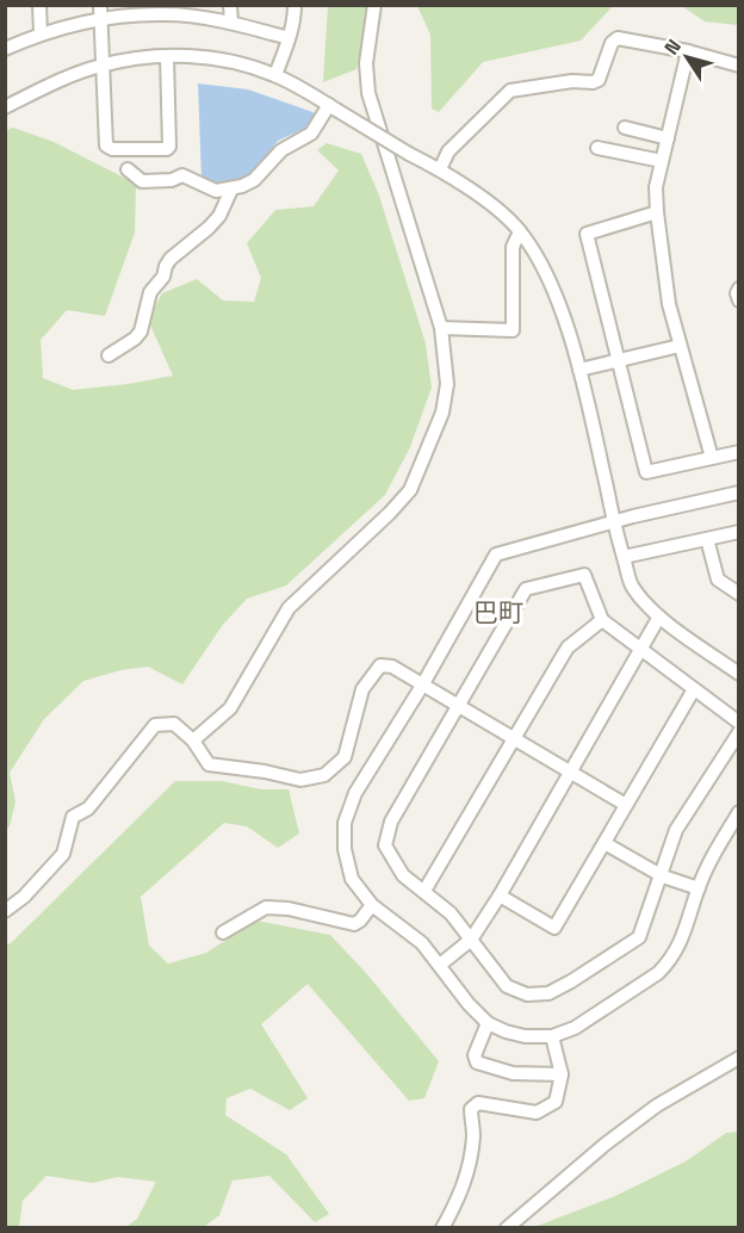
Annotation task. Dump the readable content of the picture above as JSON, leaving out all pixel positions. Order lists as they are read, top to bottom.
{
  "districts": ["巴町"],
  "north": "top left"
}
